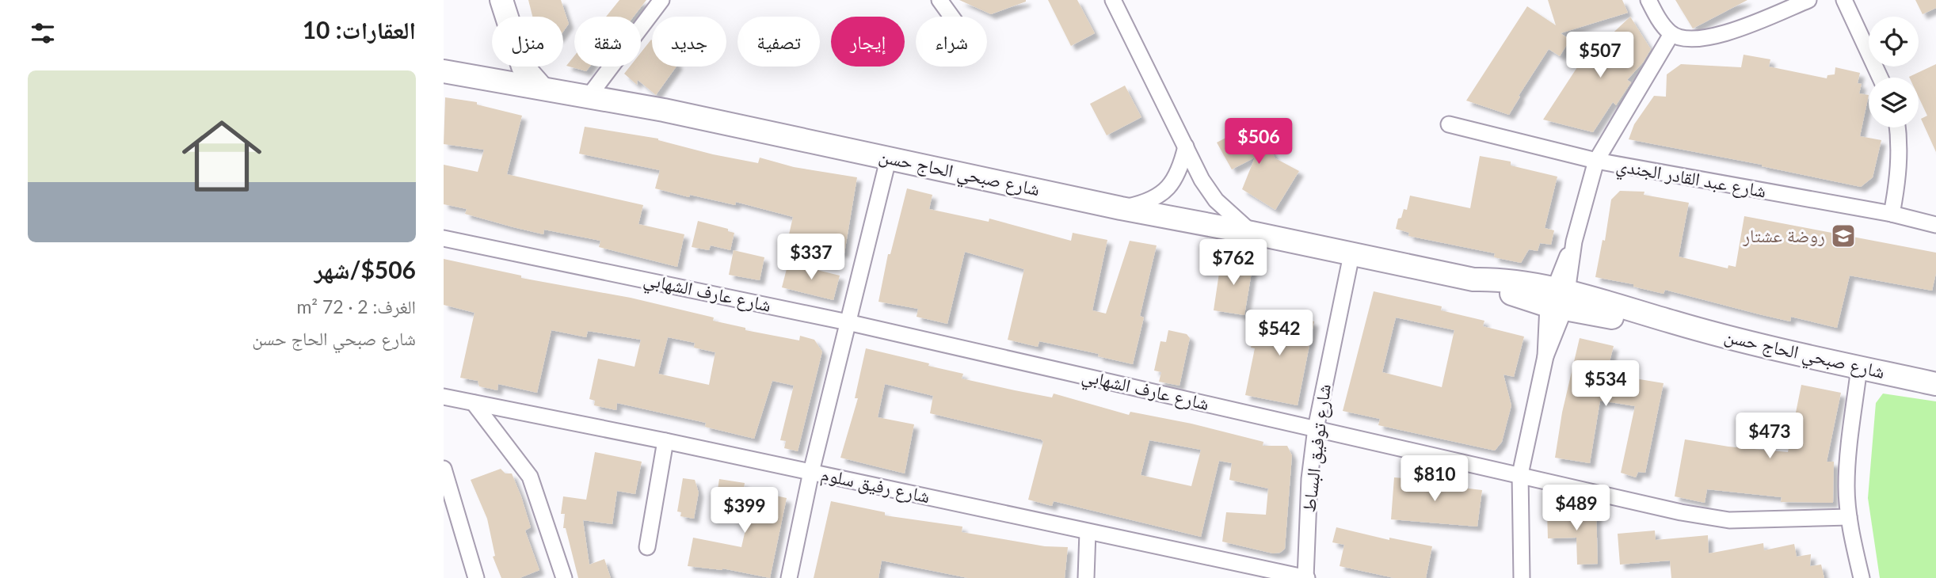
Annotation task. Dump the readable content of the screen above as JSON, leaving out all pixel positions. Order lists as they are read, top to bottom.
{
  "streets": {
    "street": [
      "شارع صبحي الحاج حسن",
      "شارع عبد القادر الجندي",
      "شارع عارف الشهابي",
      "شارع توفيق البساط",
      "شارع رفيق سلوم"
    ]
  },
  "crossings": [
    ["شارع صبحي الحاج حسن", "شارع توفيق البساط"],
    ["شارع عارف الشهابي", "شارع توفيق البساط"],
    ["شارع توفيق البساط", "شارع رفيق سلوم"]
  ],
  "places": {
    "school or university": ["روضة عشتار"]
  },
  "page": {
    "heading": "العقارات: 10",
    "chip": [
      "شراء",
      "إيجار",
      "تصفية",
      "جديد",
      "شقة",
      "منزل"
    ],
    "price": [
      "$507",
      "$506",
      "$337",
      "$762",
      "$542",
      "$534",
      "$473",
      "$810",
      "$489",
      "$399"
    ],
    "list": [
      {
        "name": "$506/شهر",
        "note": "الغرف: 2 · 72 m² · شارع صبحي الحاج حسن"
      }
    ]
  }
}
